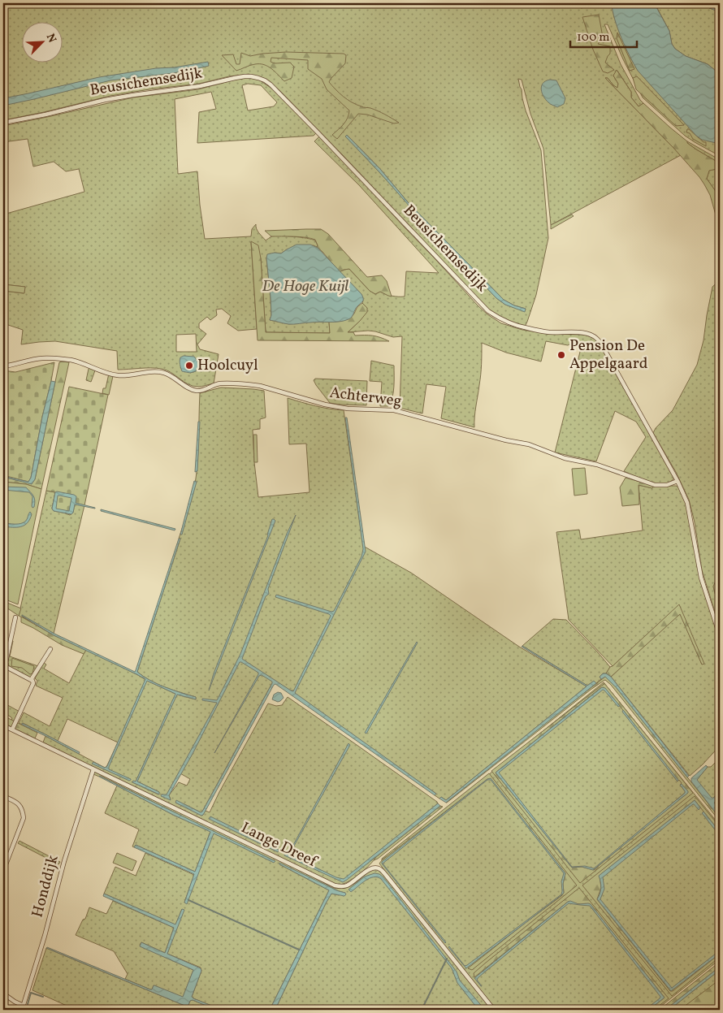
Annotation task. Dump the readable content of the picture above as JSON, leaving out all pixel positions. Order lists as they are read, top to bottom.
{
  "streets": {
    "street": [
      "Beusichemsedijk",
      "Achterweg",
      "Lange Dreef",
      "Honddijk"
    ]
  },
  "crossings": [
    ["Beusichemsedijk", "Achterweg"],
    ["Lange Dreef", "Honddijk"]
  ],
  "water": ["De Hoge Kuijl"],
  "places": ["Pension De Appelgaard", "Hoolcuyl"],
  "scale_bar": "100 m",
  "north": "top right"
}
